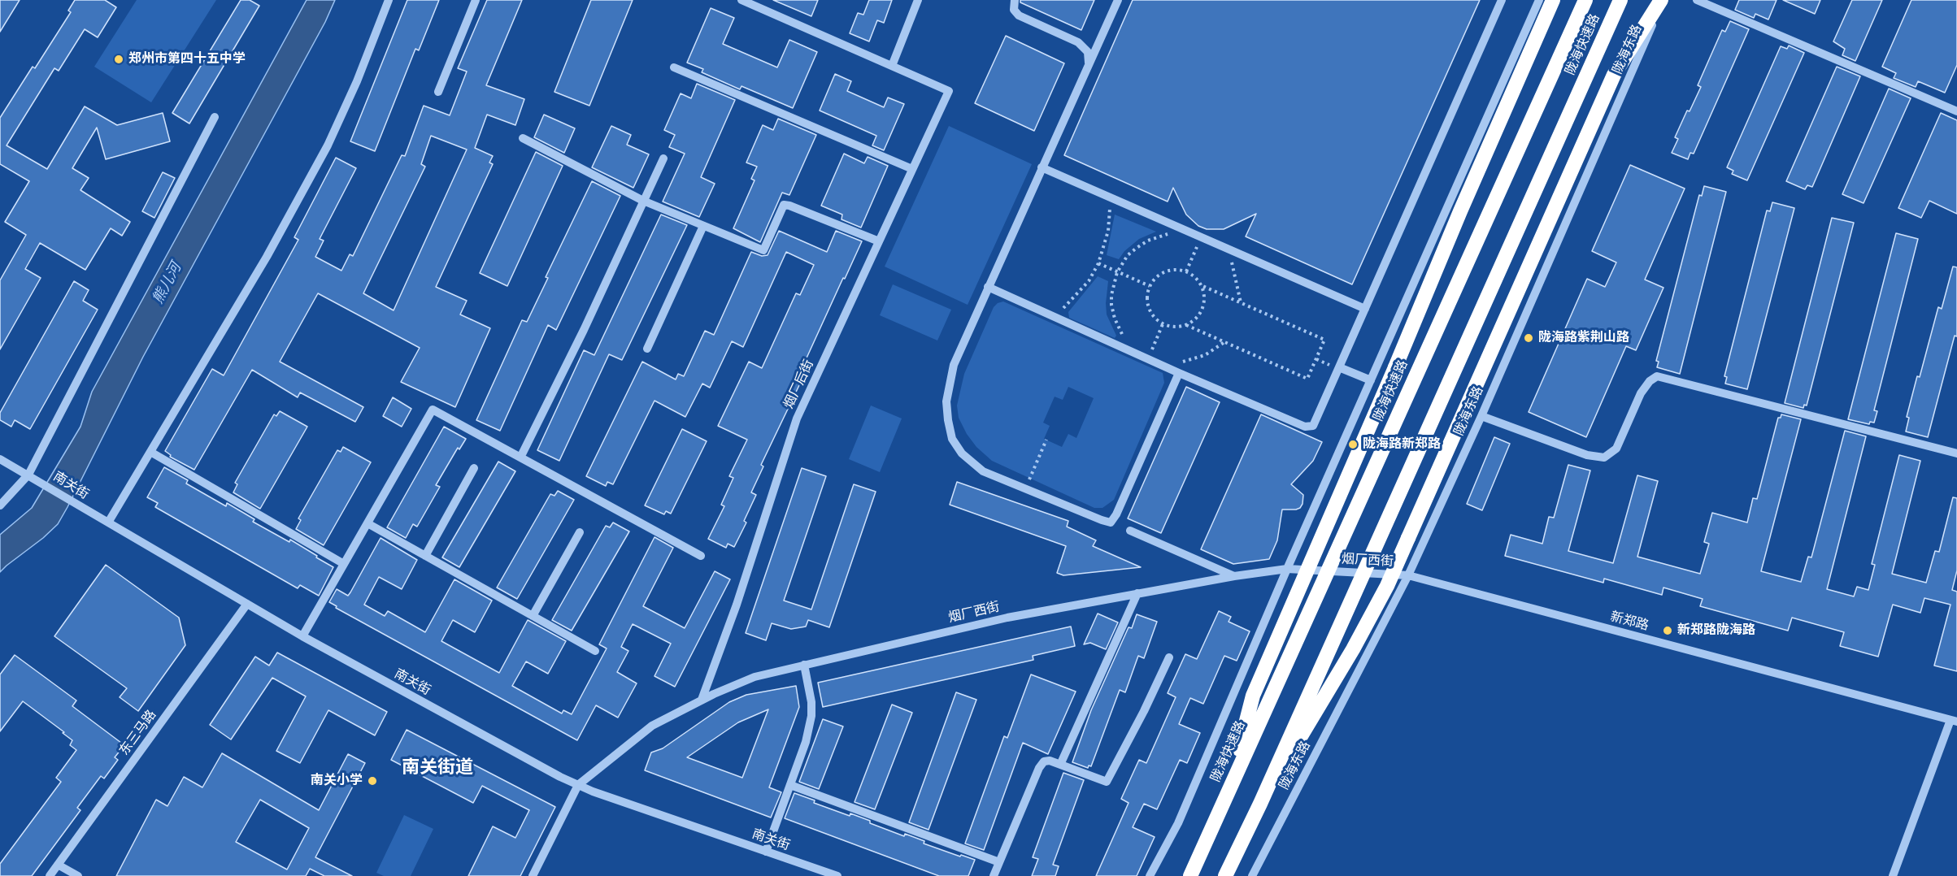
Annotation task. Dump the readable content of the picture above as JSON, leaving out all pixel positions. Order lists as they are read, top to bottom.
{
  "streets": {
    "highway": ["陇海快速路"],
    "street": [
      "陇海东路",
      "烟厂后街",
      "南关街",
      "烟厂西街",
      "新郑路",
      "东三马路"
    ]
  },
  "crossings": [
    ["陇海东路", "烟厂西街"],
    ["陇海东路", "新郑路"],
    ["烟厂后街", "烟厂西街"],
    ["南关街", "烟厂西街"],
    ["南关街", "东三马路"],
    ["烟厂西街", "新郑路"]
  ],
  "districts": ["南关街道"],
  "water": ["熊儿河"],
  "places": [
    "郑州市第四十五中学",
    "陇海路紫荆山路",
    "陇海路新郑路",
    "新郑路陇海路",
    "南关小学"
  ]
}
